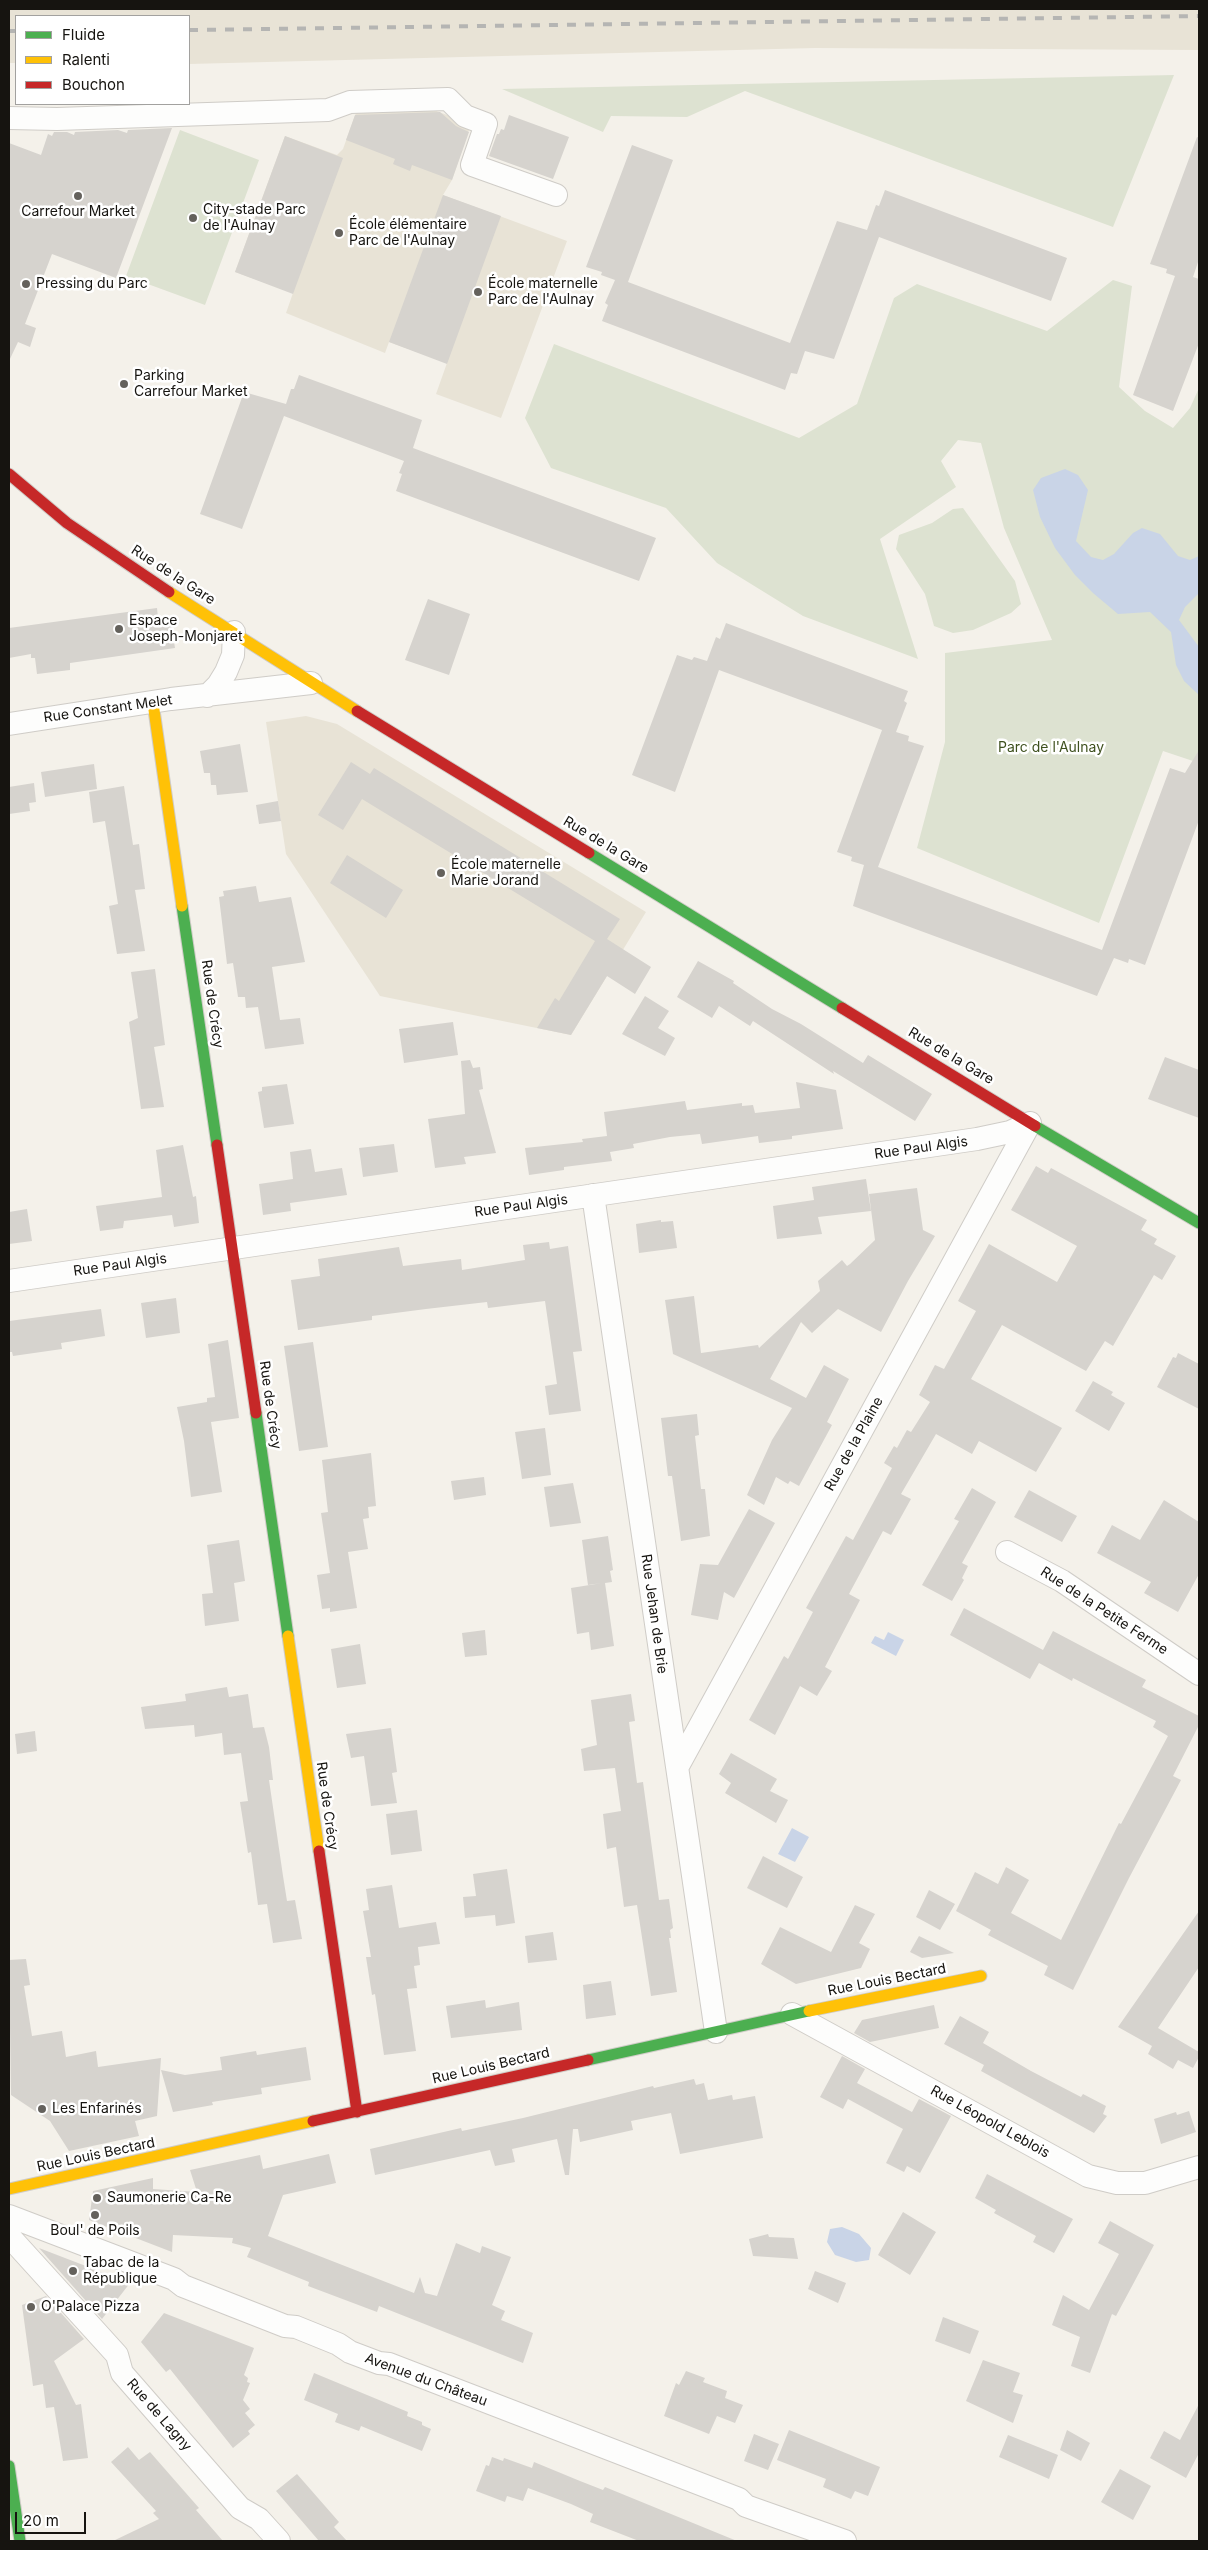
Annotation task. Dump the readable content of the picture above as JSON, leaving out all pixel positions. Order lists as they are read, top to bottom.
{
  "streets": {
    "street": [
      "Rue de la Gare",
      "Rue Constant Melet",
      "Rue de Crécy",
      "Rue Paul Algis",
      "Rue de la Plaine",
      "Rue de la Petite Ferme",
      "Rue Jehan de Brie",
      "Rue Louis Bectard",
      "Rue Léopold Leblois",
      "Avenue du Château",
      "Rue de Lagny"
    ]
  },
  "crossings": [
    ["Rue de la Gare", "Rue Constant Melet"],
    ["Rue de la Gare", "Rue Paul Algis"],
    ["Rue de la Gare", "Rue de la Plaine"],
    ["Rue Constant Melet", "Rue de Crécy"],
    ["Rue de Crécy", "Rue Paul Algis"],
    ["Rue de Crécy", "Rue Louis Bectard"],
    ["Rue Paul Algis", "Rue de la Plaine"],
    ["Rue Paul Algis", "Rue Jehan de Brie"],
    ["Rue de la Plaine", "Rue Jehan de Brie"],
    ["Rue Jehan de Brie", "Rue Louis Bectard"],
    ["Rue Louis Bectard", "Rue Léopold Leblois"]
  ],
  "parks": ["Parc de l'Aulnay"],
  "places": [
    "Carrefour Market",
    "City-stade Parc de l'Aulnay",
    "École élémentaire Parc de l'Aulnay",
    "Pressing du Parc",
    "École maternelle Parc de l'Aulnay",
    "Parking Carrefour Market",
    "Espace Joseph-Monjaret",
    "École maternelle Marie Jorand",
    "Les Enfarinés",
    "Saumonerie Ca-Re",
    "Boul' de Poils",
    "Tabac de la République",
    "O'Palace Pizza"
  ],
  "legend": ["Fluide", "Ralenti", "Bouchon"],
  "scale_bar": "20 m"
}
